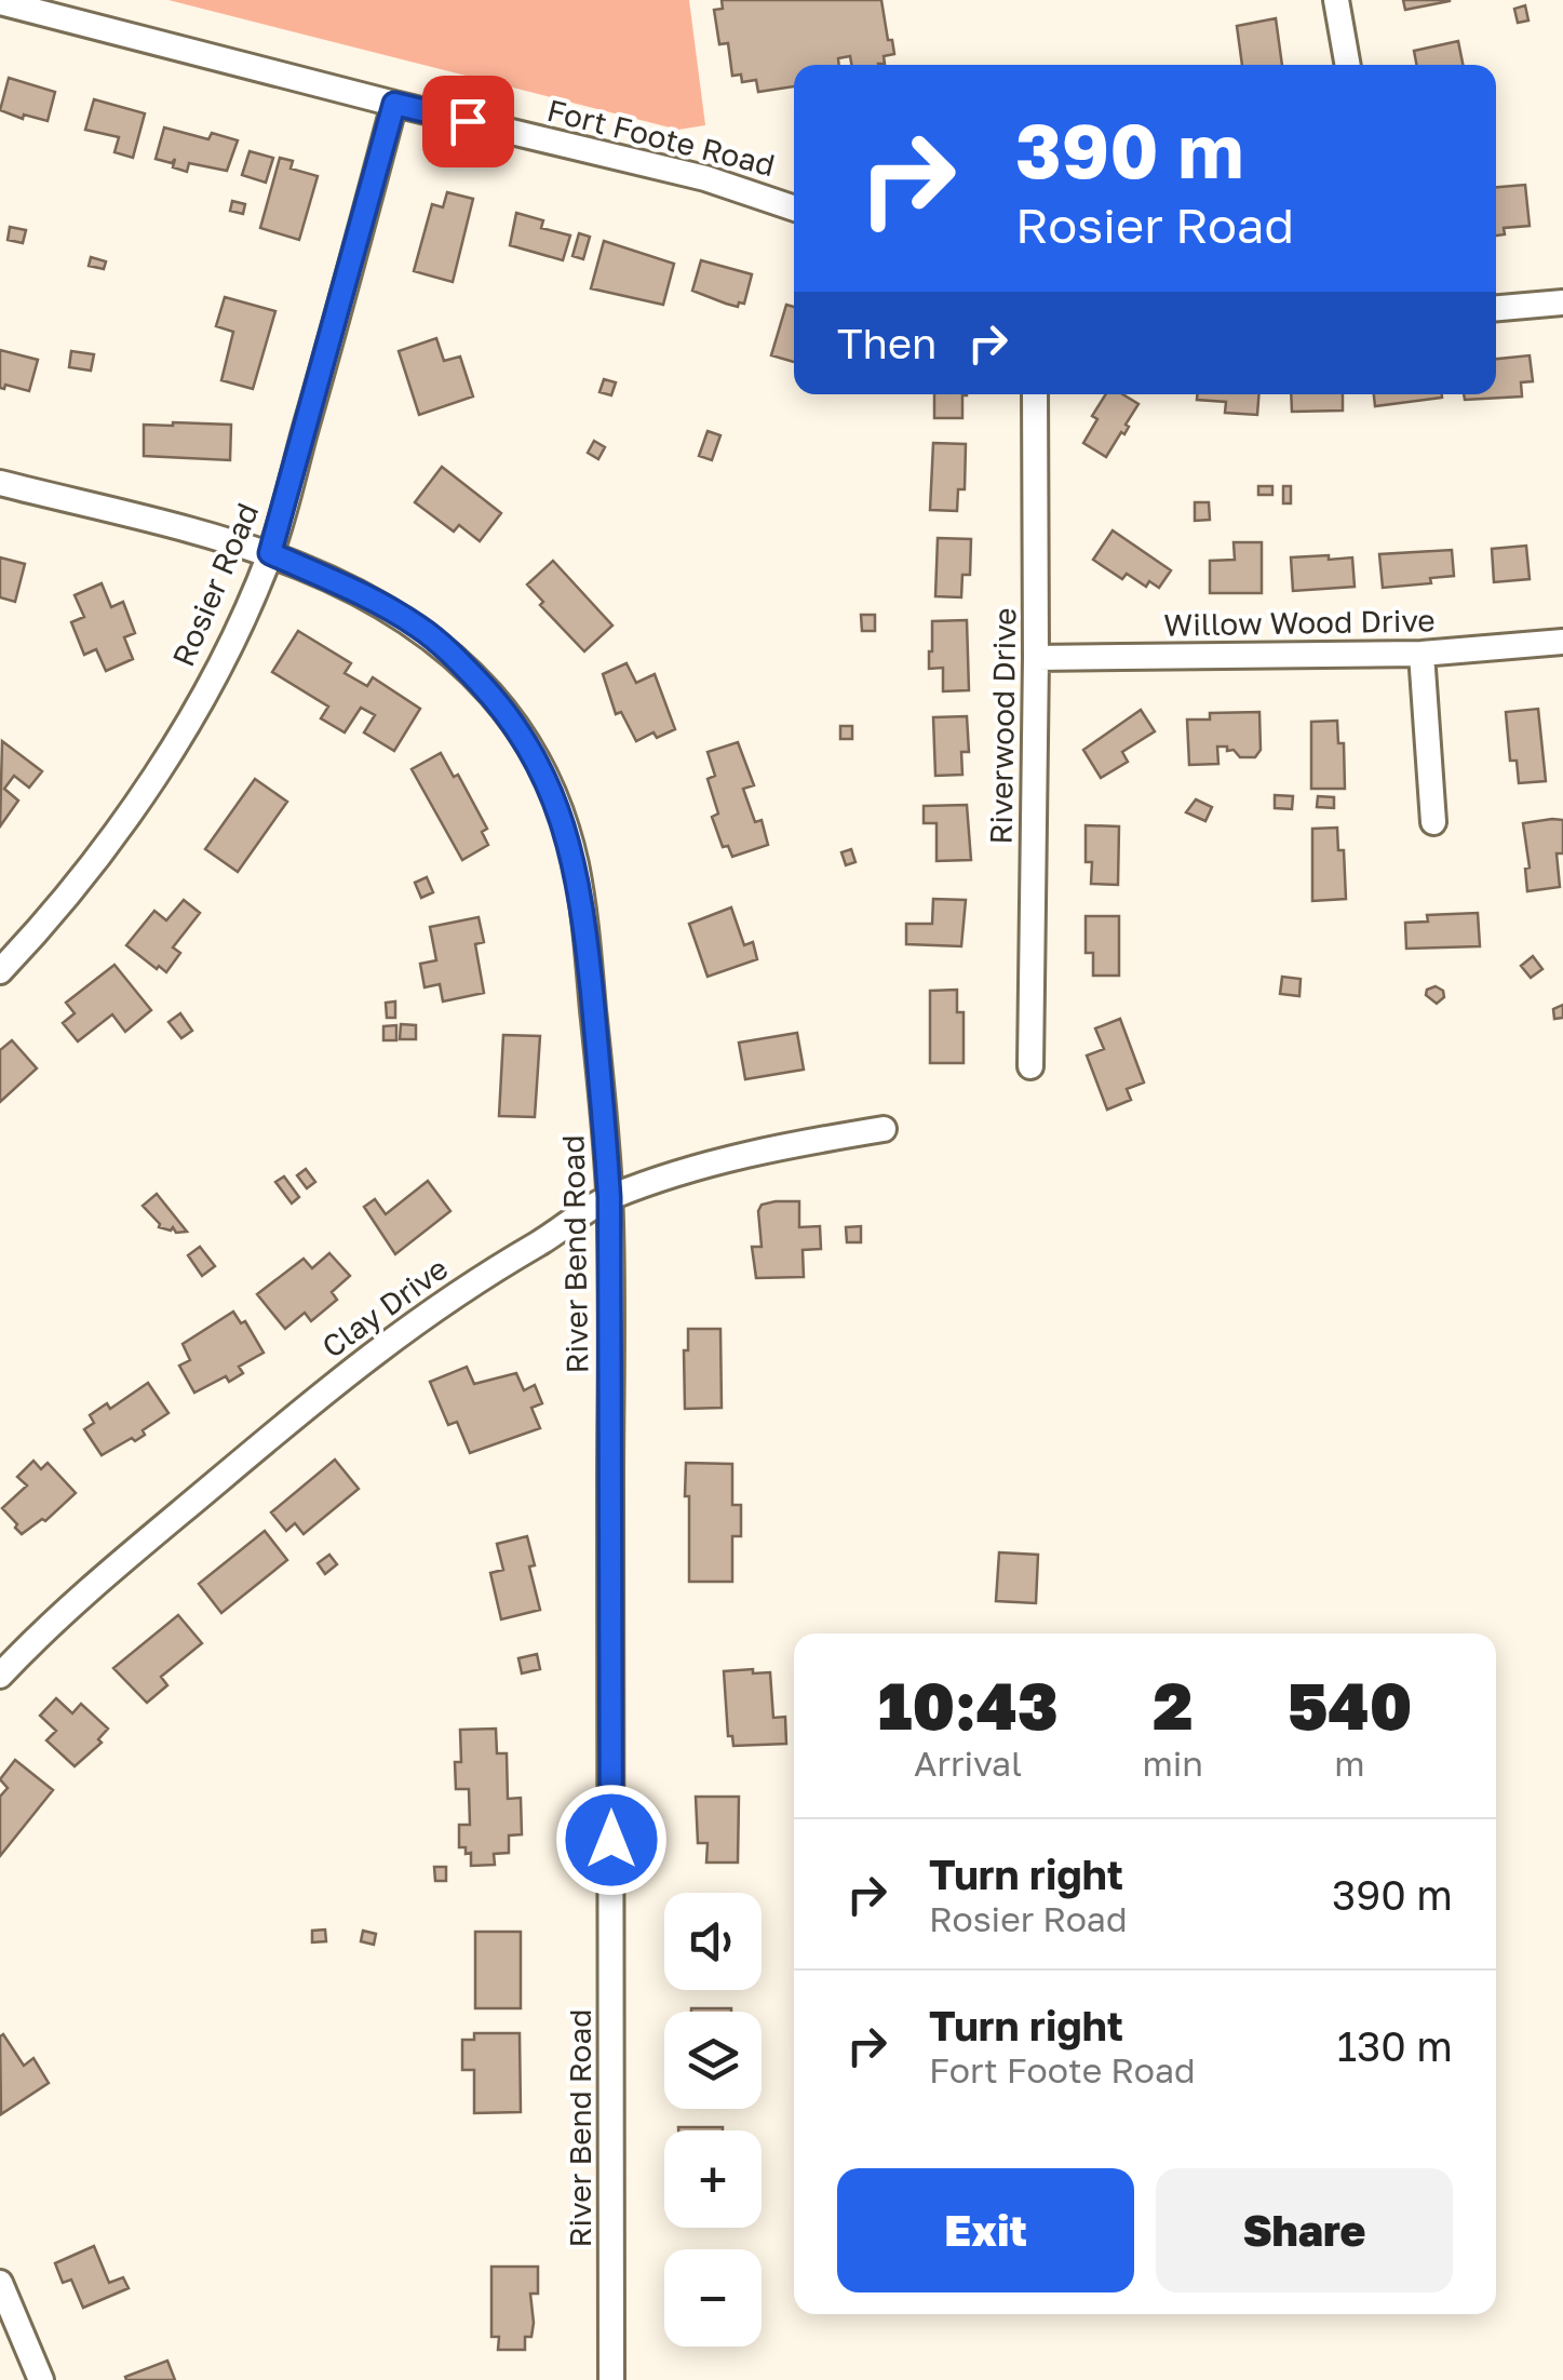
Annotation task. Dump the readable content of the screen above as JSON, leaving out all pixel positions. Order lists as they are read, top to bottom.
{
  "streets": {
    "street": [
      "Fort Foote Road",
      "Rosier Road",
      "Willow Wood Drive",
      "Riverwood Drive",
      "River Bend Road",
      "Clay Drive"
    ]
  },
  "crossings": [
    ["Fort Foote Road", "Rosier Road"],
    ["Rosier Road", "River Bend Road"],
    ["Willow Wood Drive", "Riverwood Drive"],
    ["River Bend Road", "Clay Drive"]
  ],
  "page": {
    "turn": ["390 m", "Rosier Road"],
    "then": "Then",
    "eta": [
      "10:43",
      "Arrival",
      "2",
      "min",
      "540",
      "m"
    ],
    "list": [
      {
        "name": "Turn right",
        "note": "Rosier Road",
        "value": "390 m"
      },
      {
        "name": "Turn right",
        "note": "Fort Foote Road",
        "value": "130 m"
      }
    ],
    "map_buttons": ["+", "−"],
    "buttons": ["Exit", "Share"]
  }
}
